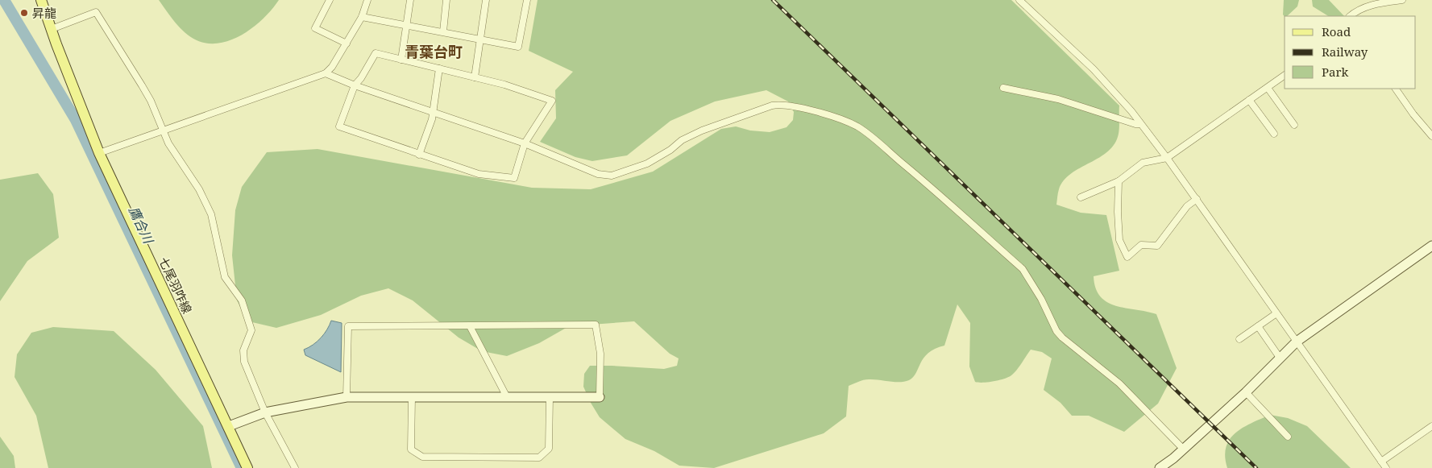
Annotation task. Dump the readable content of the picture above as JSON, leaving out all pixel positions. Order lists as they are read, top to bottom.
{
  "streets": {
    "main road": ["七尾羽咋線"]
  },
  "districts": ["青葉台町"],
  "water": ["鷹合川"],
  "places": ["昇龍"],
  "legend": ["Road", "Railway", "Park"]
}
